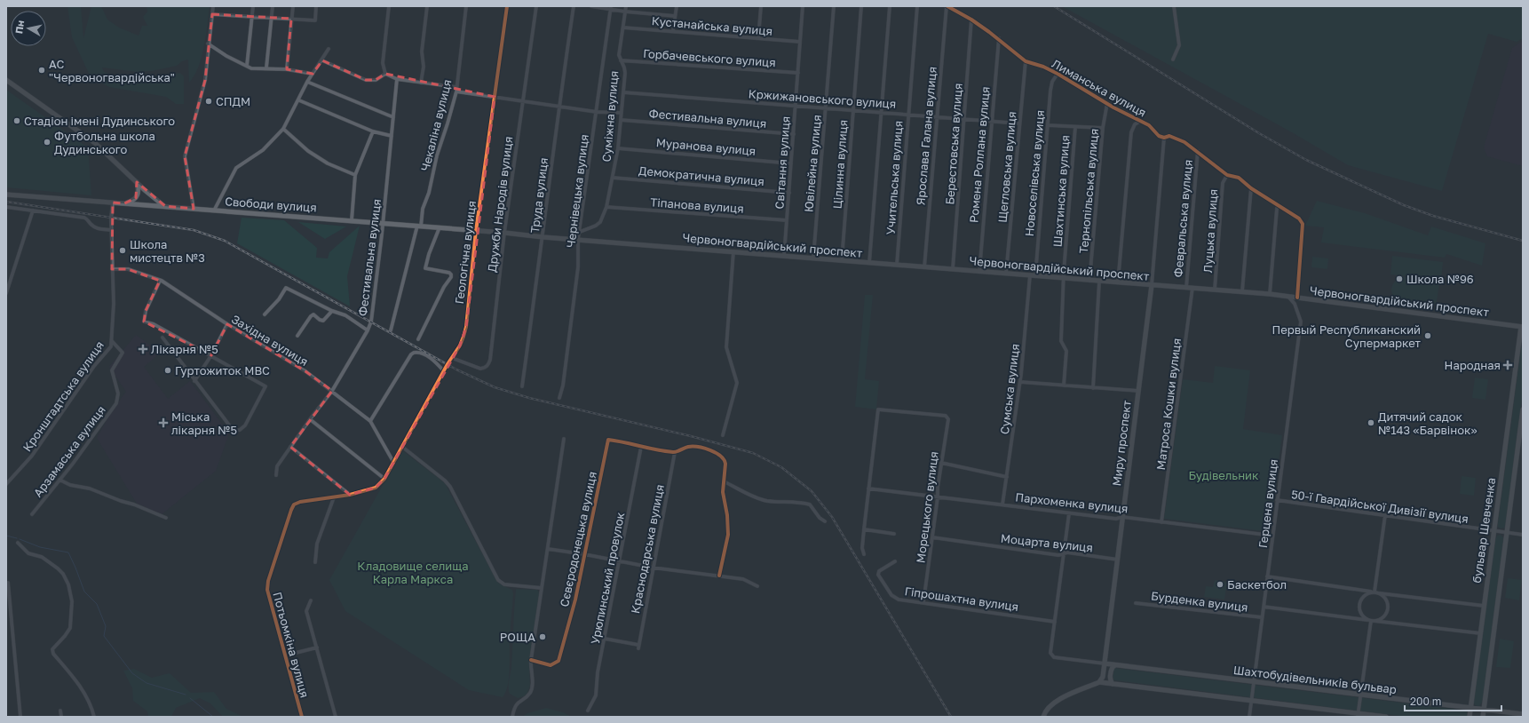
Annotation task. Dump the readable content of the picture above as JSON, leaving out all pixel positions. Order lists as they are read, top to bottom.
{
  "streets": {
    "main road": [
      "Свободи вулиця",
      "Червоногвардійський проспект",
      "Миру проспект",
      "бульвар Шевченка",
      "Шахтобудівельників бульвар"
    ],
    "street": [
      "Кустанайська вулиця",
      "Горбачевського вулиця",
      "Лиманська вулиця",
      "Кржижановського вулиця",
      "Суміжна вулиця",
      "Фестивальна вулиця",
      "Чекаліна вулиця",
      "Ярослава Галана вулиця",
      "Берестовська вулиця",
      "Муранова вулиця",
      "Ромена Роллана вулиця",
      "Світання вулиця",
      "Ювілейна вулиця",
      "Цілинна вулиця",
      "Щегловська вулиця",
      "Новоселівська вулиця",
      "Демократична вулиця",
      "Учительська вулиця",
      "Чернівецька вулиця",
      "Шахтинська вулиця",
      "Тернопільська вулиця",
      "Труда вулиця",
      "Дружби Народів вулиця",
      "Тіпанова вулиця",
      "Февральська вулиця",
      "Луцька вулиця",
      "Геологічна вулиця",
      "Західна вулиця",
      "Сумська вулиця",
      "Кронштадтська вулиця",
      "Матроса Кошки вулиця",
      "Арзамаська вулиця",
      "Пархоменка вулиця",
      "Герцена вулиця",
      "50-ї Гвардійської Дивізії вулиця",
      "Морецького вулиця",
      "Сєвєродонецька вулиця",
      "Моцарта вулиця",
      "Краснодарська вулиця",
      "Урюпинський провулок",
      "Гіпрошахтна вулиця",
      "Бурденка вулиця",
      "Потьомкіна вулиця"
    ]
  },
  "crossings": [
    ["Кустанайська вулиця", "Суміжна вулиця"],
    ["Кустанайська вулиця", "Світання вулиця"],
    ["Горбачевського вулиця", "Суміжна вулиця"],
    ["Горбачевського вулиця", "Світання вулиця"],
    ["Лиманська вулиця", "Ярослава Галана вулиця"],
    ["Лиманська вулиця", "Берестовська вулиця"],
    ["Лиманська вулиця", "Ромена Роллана вулиця"],
    ["Лиманська вулиця", "Щегловська вулиця"],
    ["Лиманська вулиця", "Новоселівська вулиця"],
    ["Лиманська вулиця", "Тернопільська вулиця"],
    ["Лиманська вулиця", "Февральська вулиця"],
    ["Лиманська вулиця", "Луцька вулиця"],
    ["Лиманська вулиця", "Червоногвардійський проспект"],
    ["Лиманська вулиця", "Миру проспект"],
    ["Кржижановського вулиця", "Суміжна вулиця"],
    ["Кржижановського вулиця", "Ярослава Галана вулиця"],
    ["Кржижановського вулиця", "Берестовська вулиця"],
    ["Кржижановського вулиця", "Ромена Роллана вулиця"],
    ["Кржижановського вулиця", "Світання вулиця"],
    ["Кржижановського вулиця", "Ювілейна вулиця"],
    ["Кржижановського вулиця", "Цілинна вулиця"],
    ["Кржижановського вулиця", "Щегловська вулиця"],
    ["Кржижановського вулиця", "Учительська вулиця"],
    ["Суміжна вулиця", "Фестивальна вулиця"],
    ["Суміжна вулиця", "Муранова вулиця"],
    ["Суміжна вулиця", "Демократична вулиця"],
    ["Суміжна вулиця", "Чернівецька вулиця"],
    ["Суміжна вулиця", "Тіпанова вулиця"],
    ["Фестивальна вулиця", "Світання вулиця"],
    ["Фестивальна вулиця", "Свободи вулиця"],
    ["Фестивальна вулиця", "Західна вулиця"],
    ["Чекаліна вулиця", "Свободи вулиця"],
    ["Ярослава Галана вулиця", "Червоногвардійський проспект"],
    ["Берестовська вулиця", "Червоногвардійський проспект"],
    ["Муранова вулиця", "Світання вулиця"],
    ["Ромена Роллана вулиця", "Червоногвардійський проспект"],
    ["Світання вулиця", "Демократична вулиця"],
    ["Світання вулиця", "Тіпанова вулиця"],
    ["Світання вулиця", "Червоногвардійський проспект"],
    ["Ювілейна вулиця", "Червоногвардійський проспект"],
    ["Цілинна вулиця", "Червоногвардійський проспект"],
    ["Щегловська вулиця", "Червоногвардійський проспект"],
    ["Новоселівська вулиця", "Червоногвардійський проспект"],
    ["Новоселівська вулиця", "Сумська вулиця"],
    ["Учительська вулиця", "Червоногвардійський проспект"],
    ["Чернівецька вулиця", "Свободи вулиця"],
    ["Чернівецька вулиця", "Червоногвардійський проспект"],
    ["Шахтинська вулиця", "Червоногвардійський проспект"],
    ["Тернопільська вулиця", "Червоногвардійський проспект"],
    ["Труда вулиця", "Свободи вулиця"],
    ["Свободи вулиця", "Дружби Народів вулиця"],
    ["Свободи вулиця", "Червоногвардійський проспект"],
    ["Свободи вулиця", "Геологічна вулиця"],
    ["Дружби Народів вулиця", "Геологічна вулиця"],
    ["Февральська вулиця", "Червоногвардійський проспект"],
    ["Луцька вулиця", "Червоногвардійський проспект"],
    ["Червоногвардійський проспект", "Сумська вулиця"],
    ["Червоногвардійський проспект", "Матроса Кошки вулиця"],
    ["Червоногвардійський проспект", "Миру проспект"],
    ["Червоногвардійський проспект", "Герцена вулиця"],
    ["Червоногвардійський проспект", "бульвар Шевченка"],
    ["Геологічна вулиця", "Західна вулиця"],
    ["Геологічна вулиця", "Потьомкіна вулиця"],
    ["Західна вулиця", "Кронштадтська вулиця"],
    ["Західна вулиця", "Потьомкіна вулиця"],
    ["Сумська вулиця", "Пархоменка вулиця"],
    ["Кронштадтська вулиця", "Арзамаська вулиця"],
    ["Матроса Кошки вулиця", "Пархоменка вулиця"],
    ["Миру проспект", "Пархоменка вулиця"],
    ["Миру проспект", "Моцарта вулиця"],
    ["Миру проспект", "Шахтобудівельників бульвар"],
    ["Пархоменка вулиця", "Герцена вулиця"],
    ["Пархоменка вулиця", "Морецького вулиця"],
    ["Герцена вулиця", "50-ї Гвардійської Дивізії вулиця"],
    ["Герцена вулиця", "Бурденка вулиця"],
    ["Герцена вулиця", "Шахтобудівельників бульвар"],
    ["50-ї Гвардійської Дивізії вулиця", "бульвар Шевченка"],
    ["Морецького вулиця", "Моцарта вулиця"],
    ["Морецького вулиця", "Гіпрошахтна вулиця"],
    ["бульвар Шевченка", "Шахтобудівельників бульвар"],
    ["Сєвєродонецька вулиця", "Урюпинський провулок"],
    ["Краснодарська вулиця", "Урюпинський провулок"]
  ],
  "parks": ["Будівельник", "Кладовище селища Карла Маркса"],
  "places": {
    "other": [
      "АС \"Червоногвардійська\"",
      "СПДМ",
      "Стадіон імені Дудинського",
      "Футбольна школа Дудинського",
      "Школа мистецтв №3",
      "Школа №96",
      "Первый Республиканский Супермаркет",
      "Гуртожиток МВС",
      "Дитячий садок №143 «Барвінок»",
      "Баскетбол",
      "РОЩА"
    ],
    "health": ["Лікарня №5", "Народная", "Міська лікарня №5"]
  },
  "scale_bar": "200 m",
  "north": "left"
}
